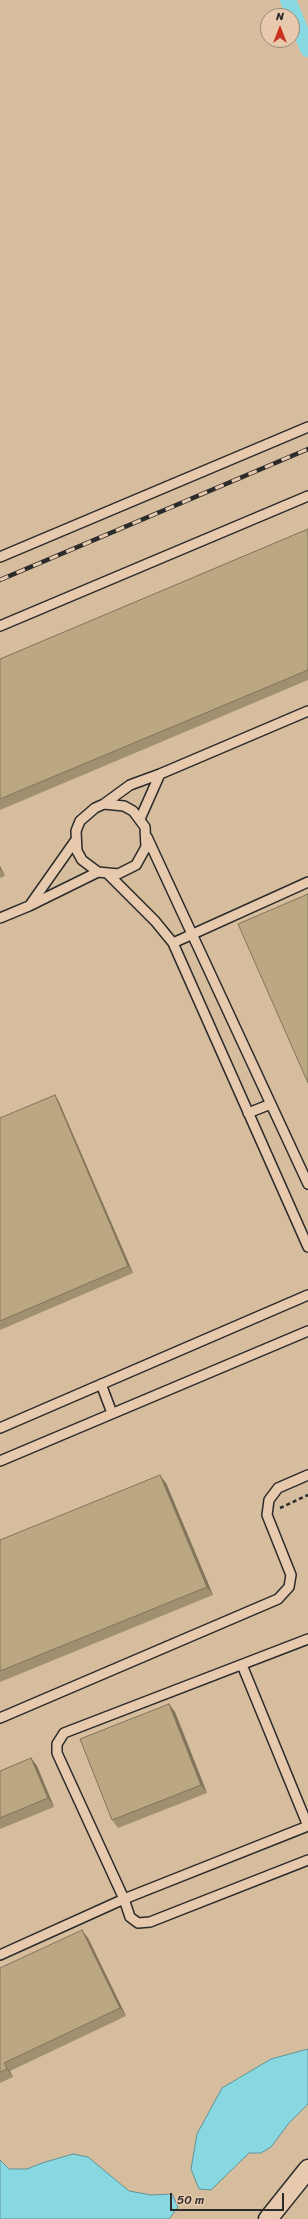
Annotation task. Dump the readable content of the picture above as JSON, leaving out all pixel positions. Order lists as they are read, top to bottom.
{
  "scale_bar": "50 m",
  "north": "top"
}
